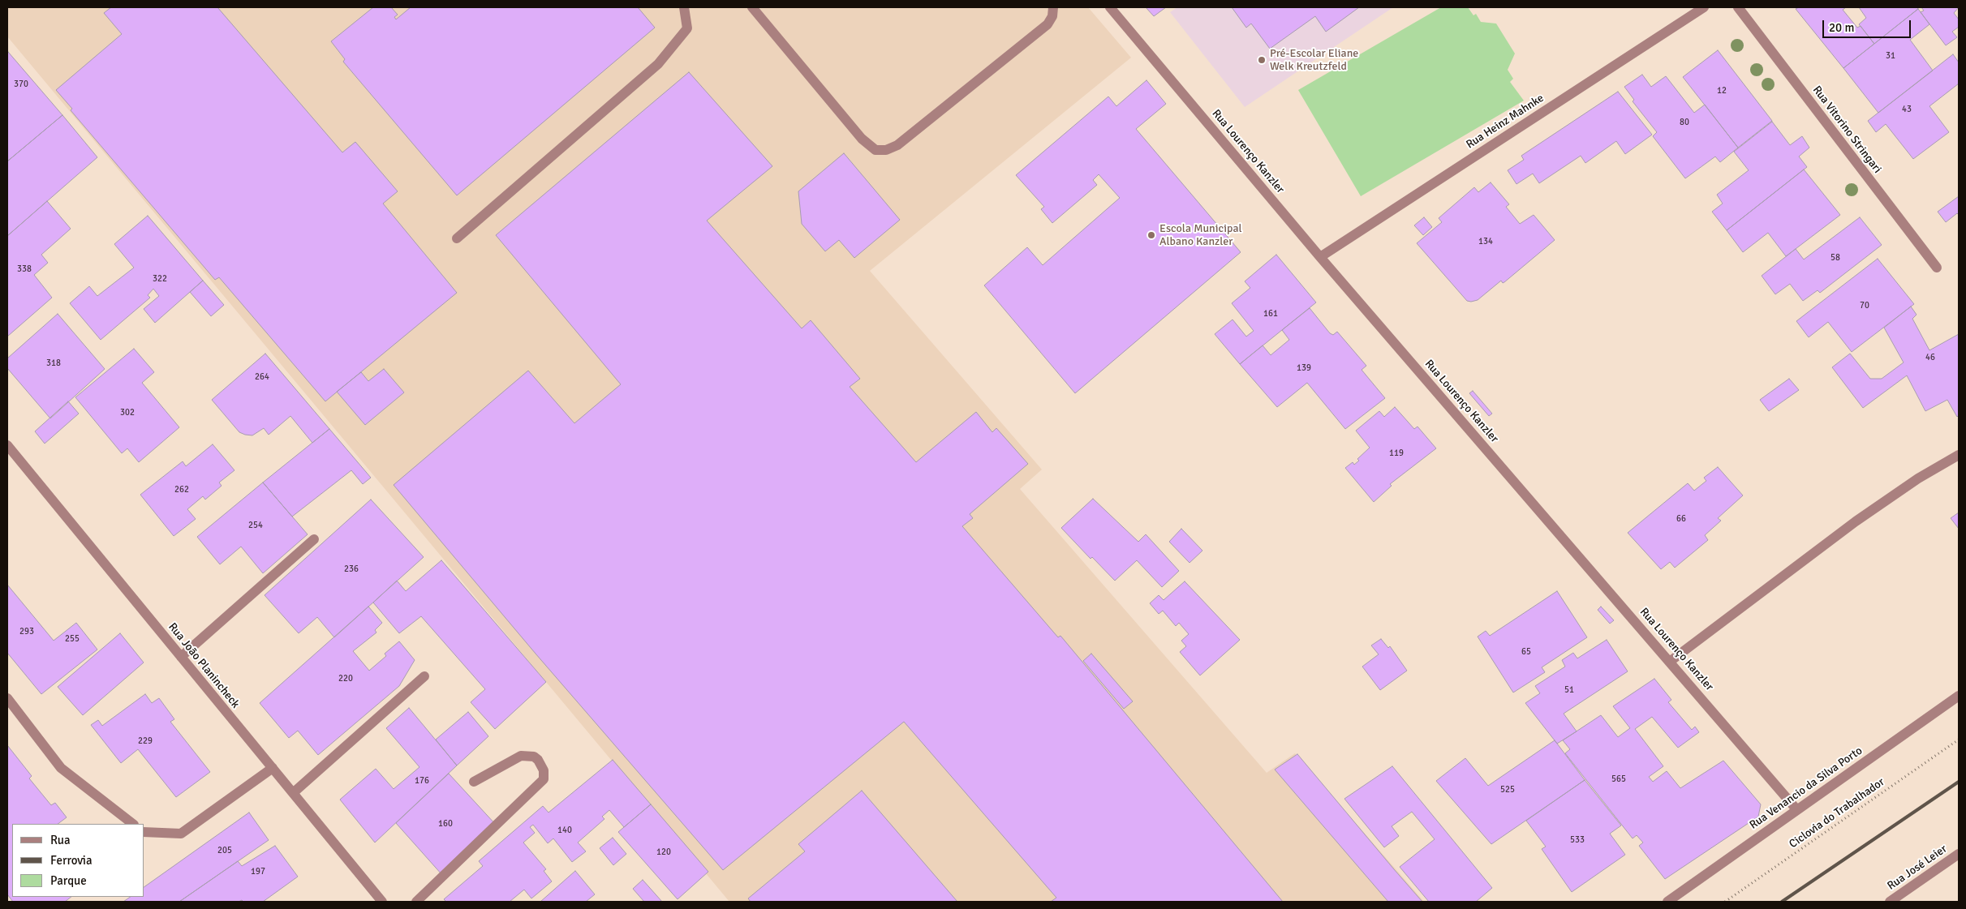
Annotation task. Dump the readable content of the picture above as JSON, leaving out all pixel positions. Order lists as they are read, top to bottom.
{
  "streets": {
    "street": [
      "Rua Heinz Mahnke",
      "Rua Vitorino Stringari",
      "Rua Lourenço Kanzler",
      "Rua João Planincheck",
      "Rua Venancio da Silva Porto",
      "Rua José Leier"
    ],
    "path": ["Ciclovia do Trabalhador"]
  },
  "crossings": [
    ["Rua Heinz Mahnke", "Rua Lourenço Kanzler"],
    ["Rua Lourenço Kanzler", "Rua Venancio da Silva Porto"]
  ],
  "places": ["Pré-Escolar Eliane Welk Kreutzfeld", "Escola Municipal Albano Kanzler"],
  "house_numbers": [
    "31",
    "370",
    "12",
    "43",
    "80",
    "134",
    "58",
    "338",
    "322",
    "70",
    "161",
    "46",
    "318",
    "139",
    "264",
    "302",
    "119",
    "262",
    "66",
    "254",
    "236",
    "293",
    "255",
    "65",
    "220",
    "51",
    "229",
    "565",
    "176",
    "525",
    "160",
    "140",
    "533",
    "205",
    "120",
    "197"
  ],
  "legend": ["Rua", "Ferrovia", "Parque"],
  "scale_bar": "20 m"
}
